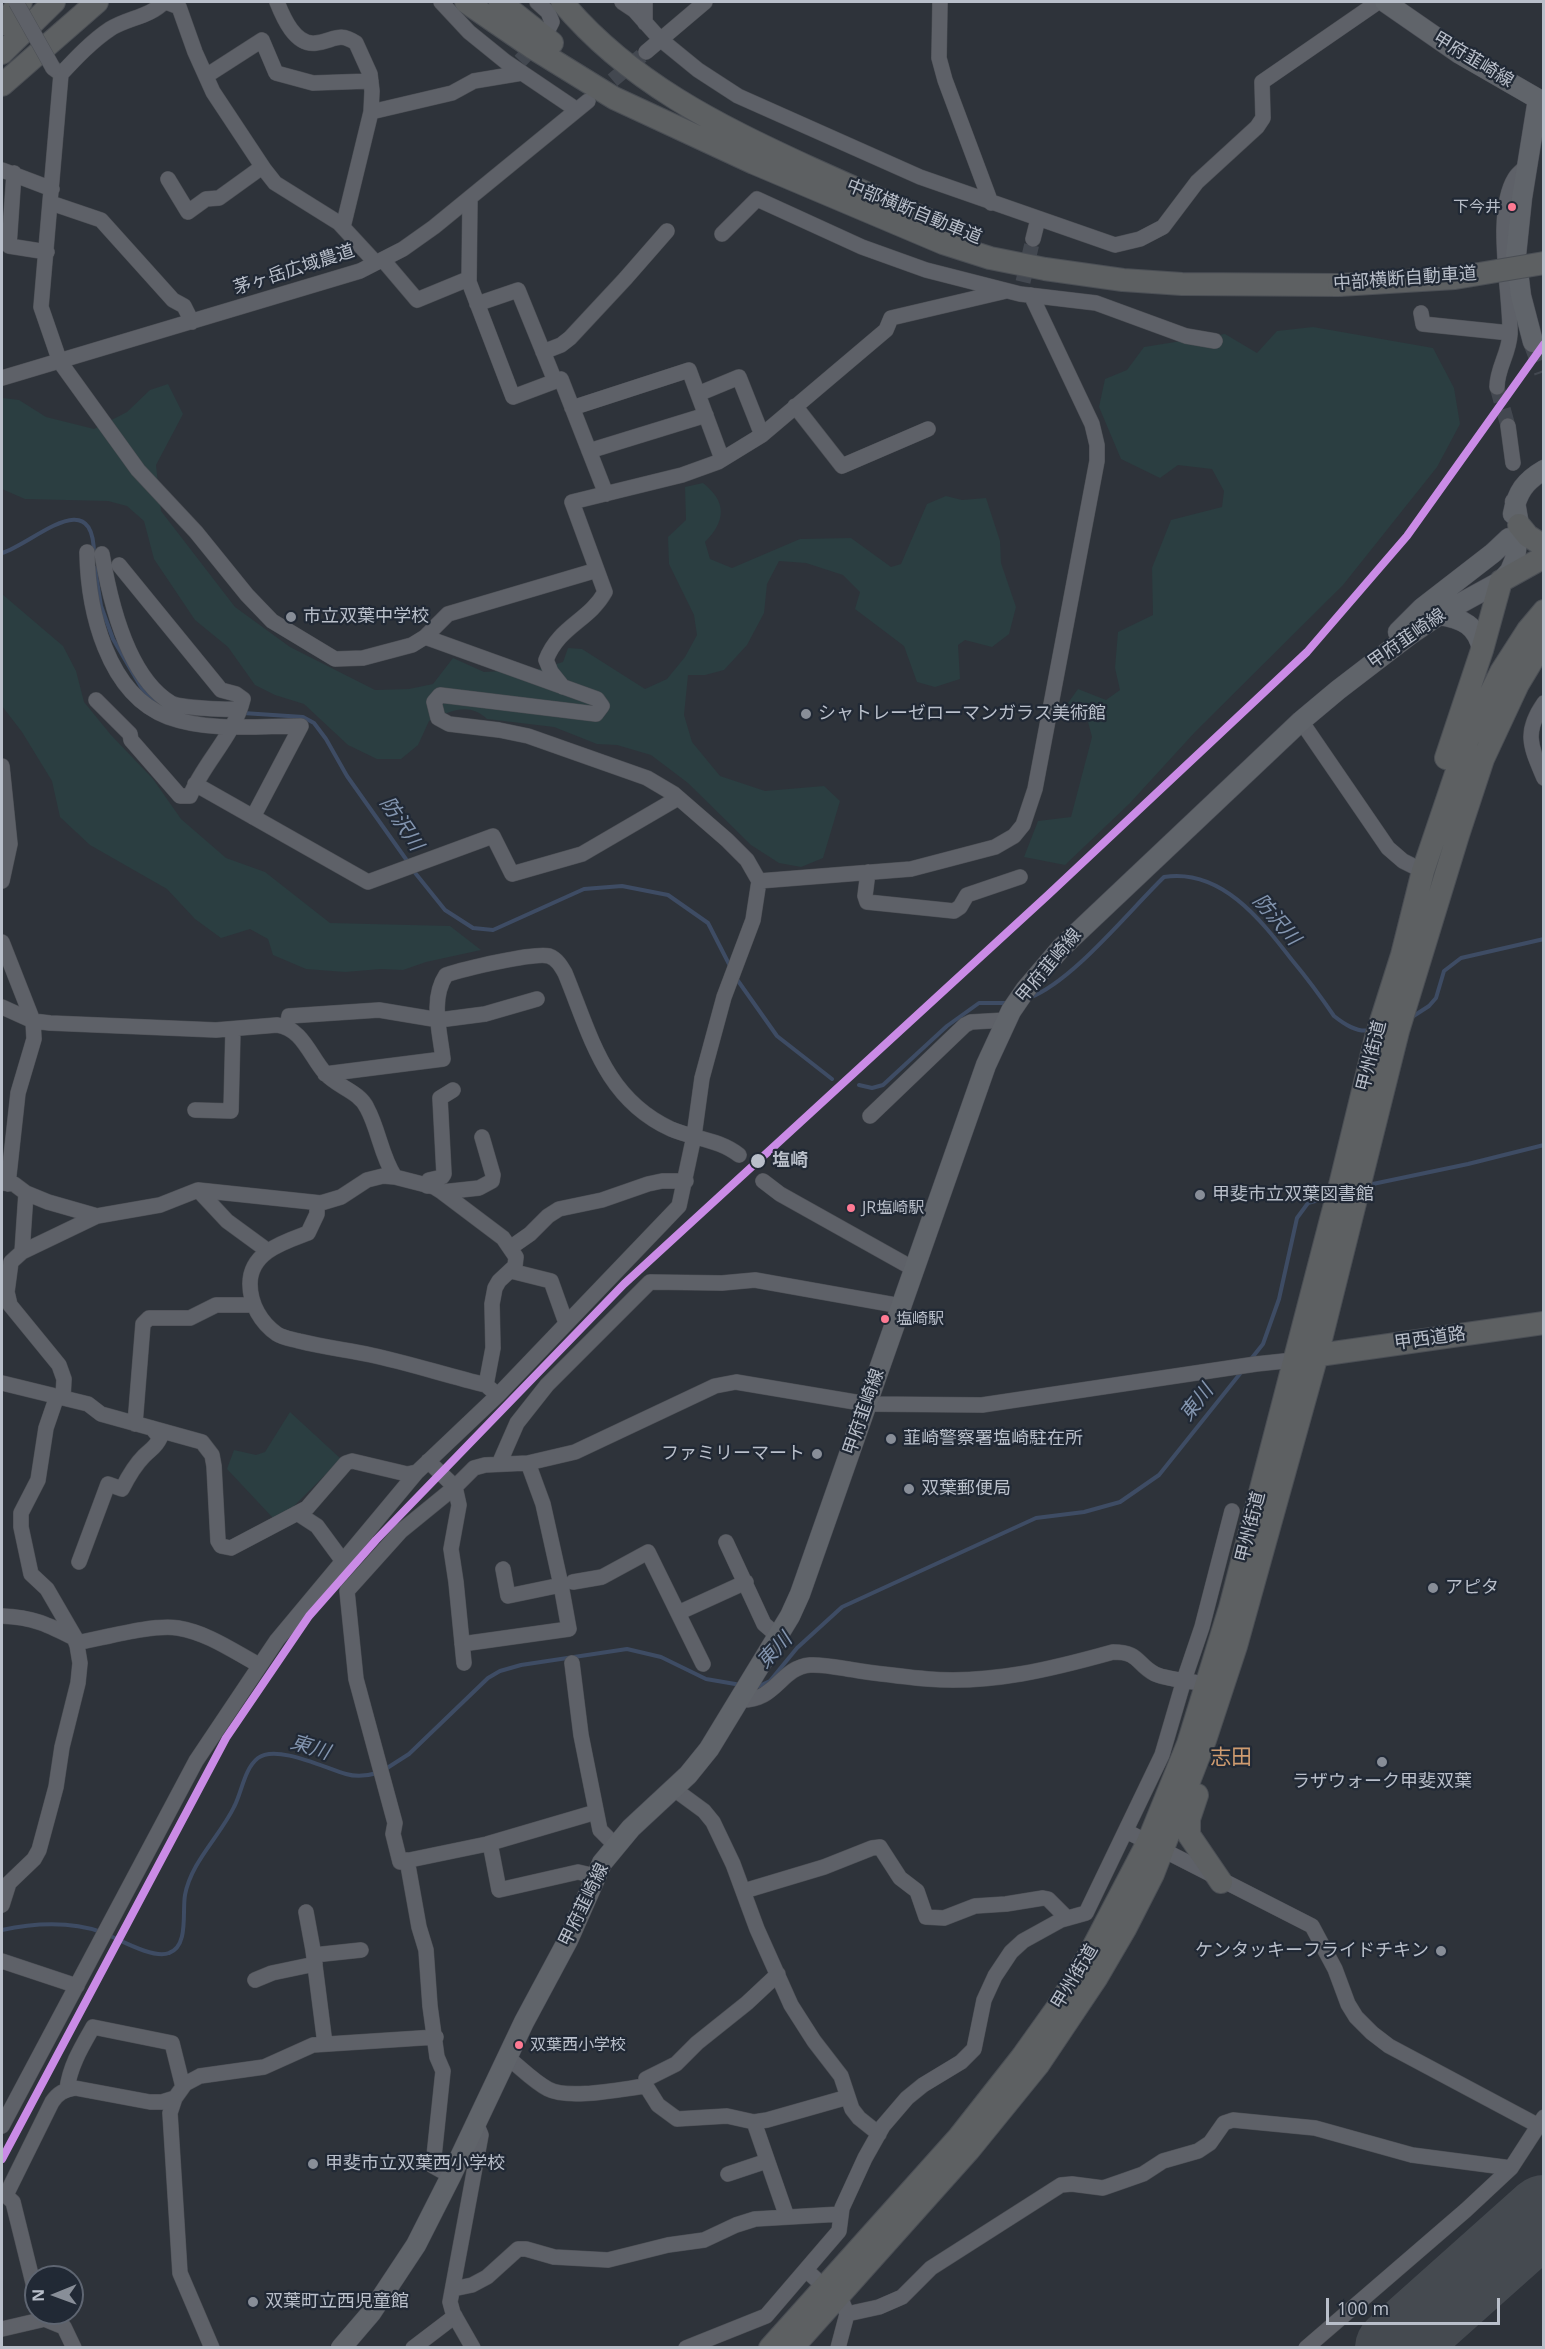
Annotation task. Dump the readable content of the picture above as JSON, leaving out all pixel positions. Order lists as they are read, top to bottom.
{
  "streets": {
    "highway": ["中部横断自動車道", "甲州街道", "甲西道路"],
    "main road": ["甲府韮崎線"],
    "street": ["茅ヶ岳広域農道"]
  },
  "crossings": [
    ["甲州街道", "甲西道路"]
  ],
  "districts": ["志田"],
  "water": ["防沢川", "東川"],
  "places": [
    "下今井",
    "市立双葉中学校",
    "シャトレーゼローマンガラス美術館",
    "塩崎",
    "甲斐市立双葉図書館",
    "JR塩崎駅",
    "塩崎駅",
    "韮崎警察署塩崎駐在所",
    "ファミリーマート",
    "双葉郵便局",
    "アピタ",
    "ラザウォーク甲斐双葉",
    "ケンタッキーフライドチキン",
    "双葉西小学校",
    "甲斐市立双葉西小学校",
    "双葉町立西児童館"
  ],
  "scale_bar": "100 m",
  "north": "left"
}
